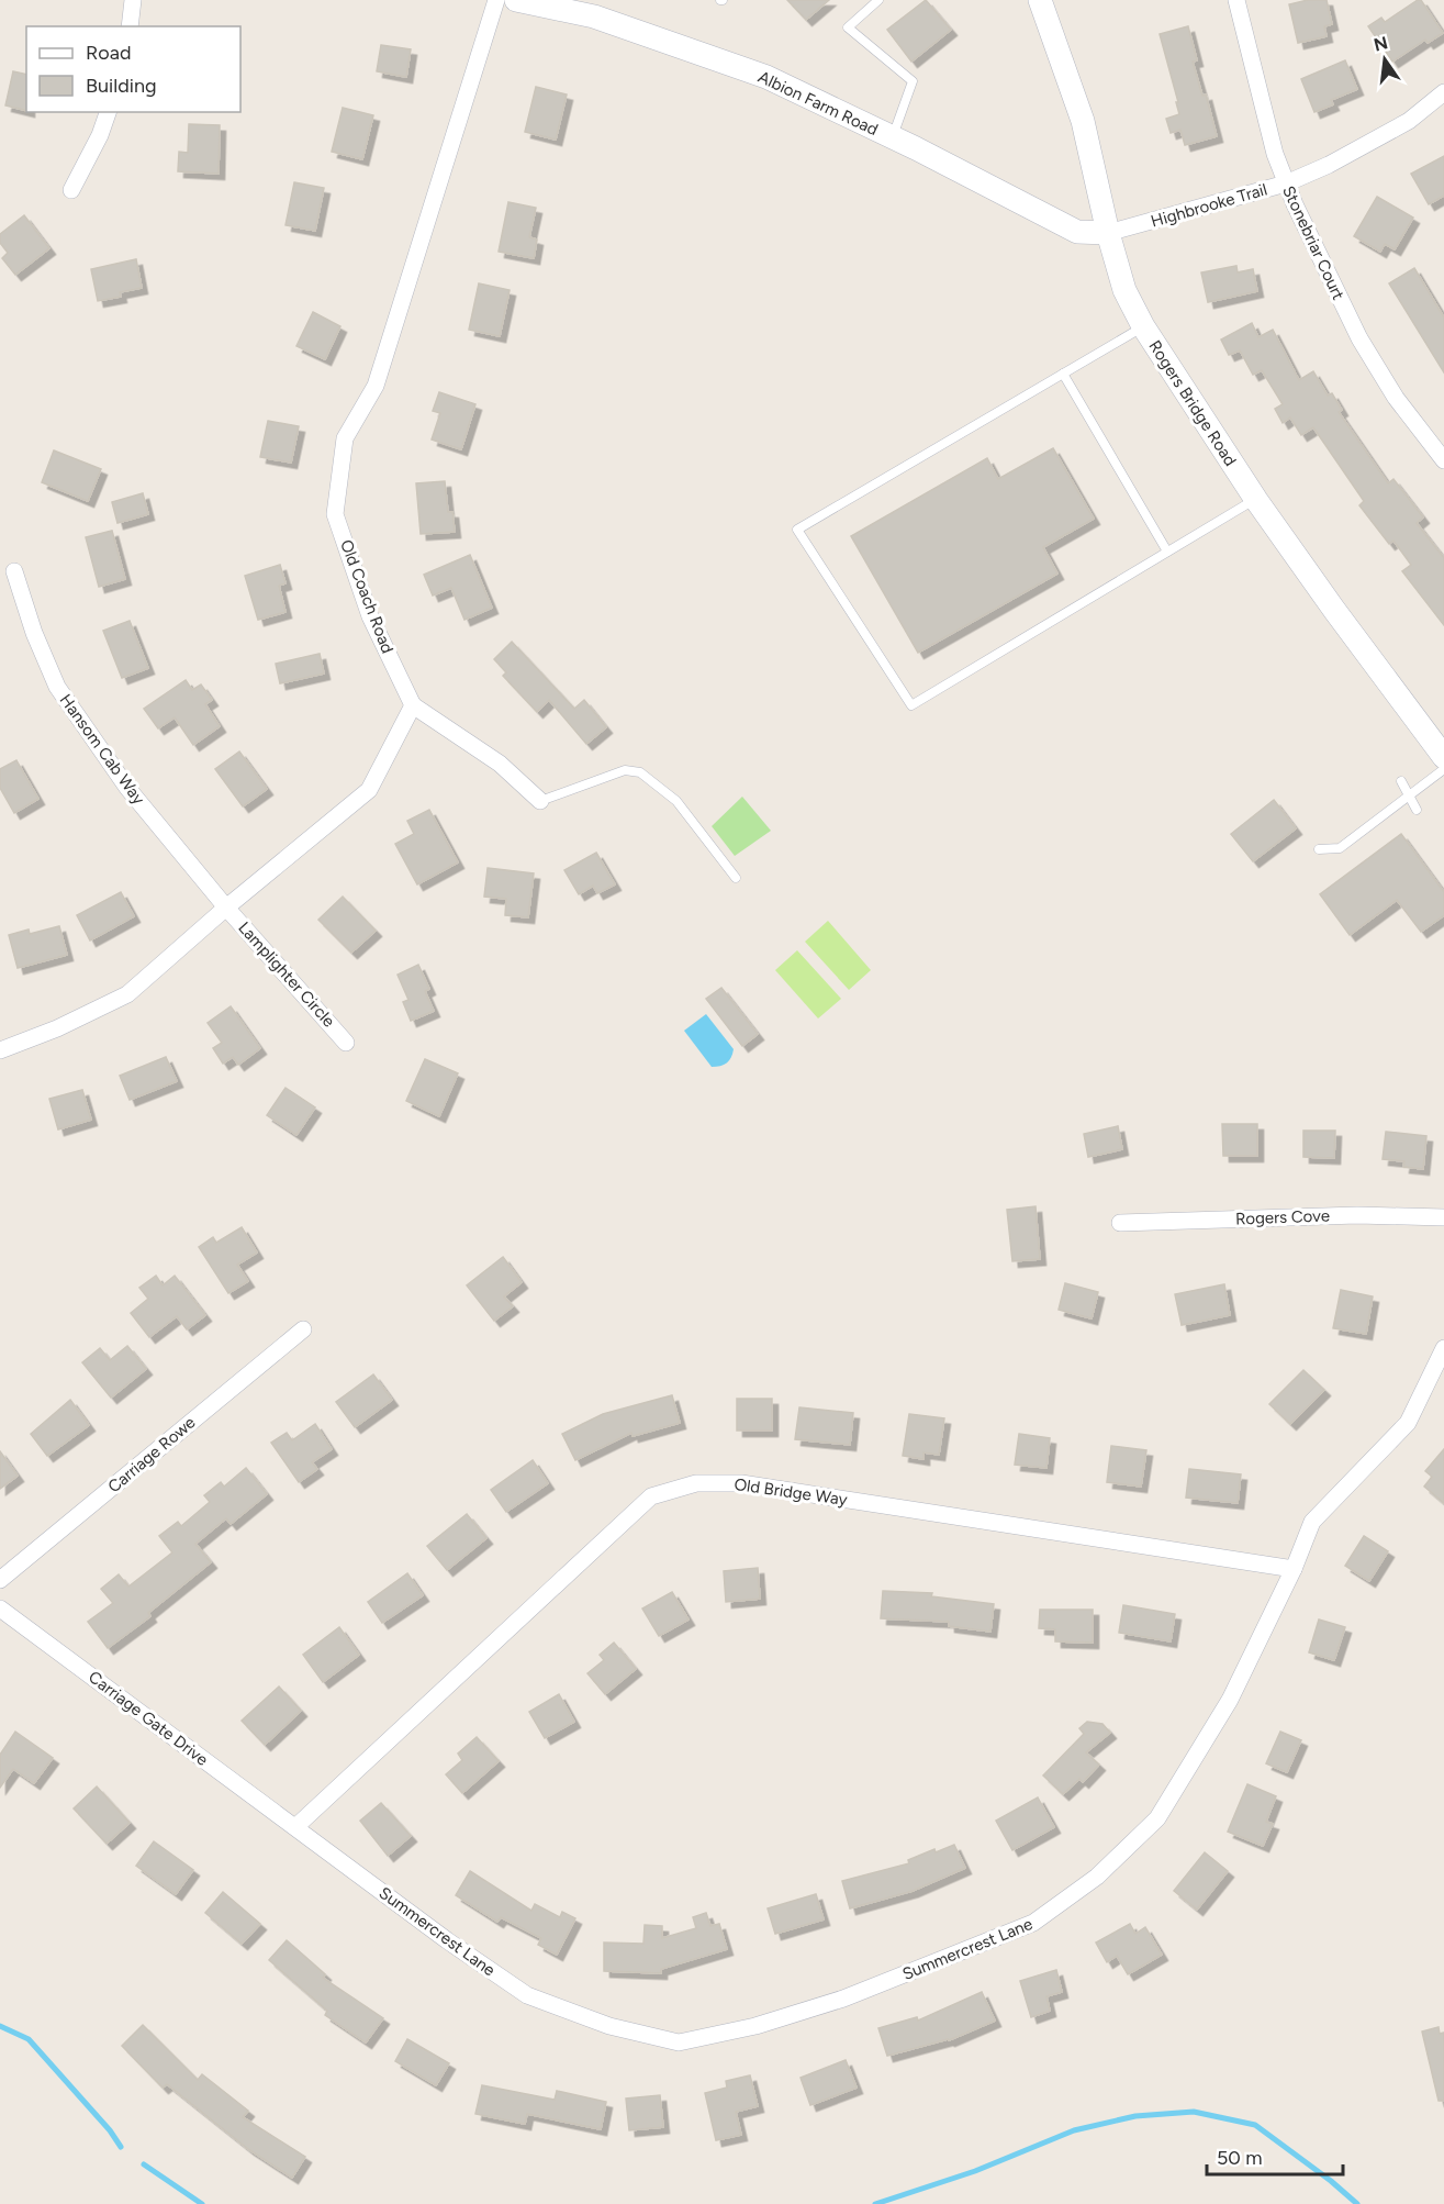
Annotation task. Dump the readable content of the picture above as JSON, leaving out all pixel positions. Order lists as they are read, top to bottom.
{
  "streets": {
    "street": [
      "Albion Farm Road",
      "Highbrooke Trail",
      "Stonebriar Court",
      "Rogers Bridge Road",
      "Old Coach Road",
      "Hansom Cab Way",
      "Lamplighter Circle",
      "Rogers Cove",
      "Carriage Rowe",
      "Old Bridge Way",
      "Carriage Gate Drive",
      "Summercrest Lane"
    ]
  },
  "crossings": [
    ["Albion Farm Road", "Highbrooke Trail"],
    ["Albion Farm Road", "Rogers Bridge Road"],
    ["Highbrooke Trail", "Stonebriar Court"],
    ["Highbrooke Trail", "Rogers Bridge Road"],
    ["Hansom Cab Way", "Lamplighter Circle"],
    ["Old Bridge Way", "Carriage Gate Drive"],
    ["Old Bridge Way", "Summercrest Lane"],
    ["Carriage Gate Drive", "Summercrest Lane"]
  ],
  "legend": ["Road", "Building"],
  "scale_bar": "50 m",
  "north": "top"
}
